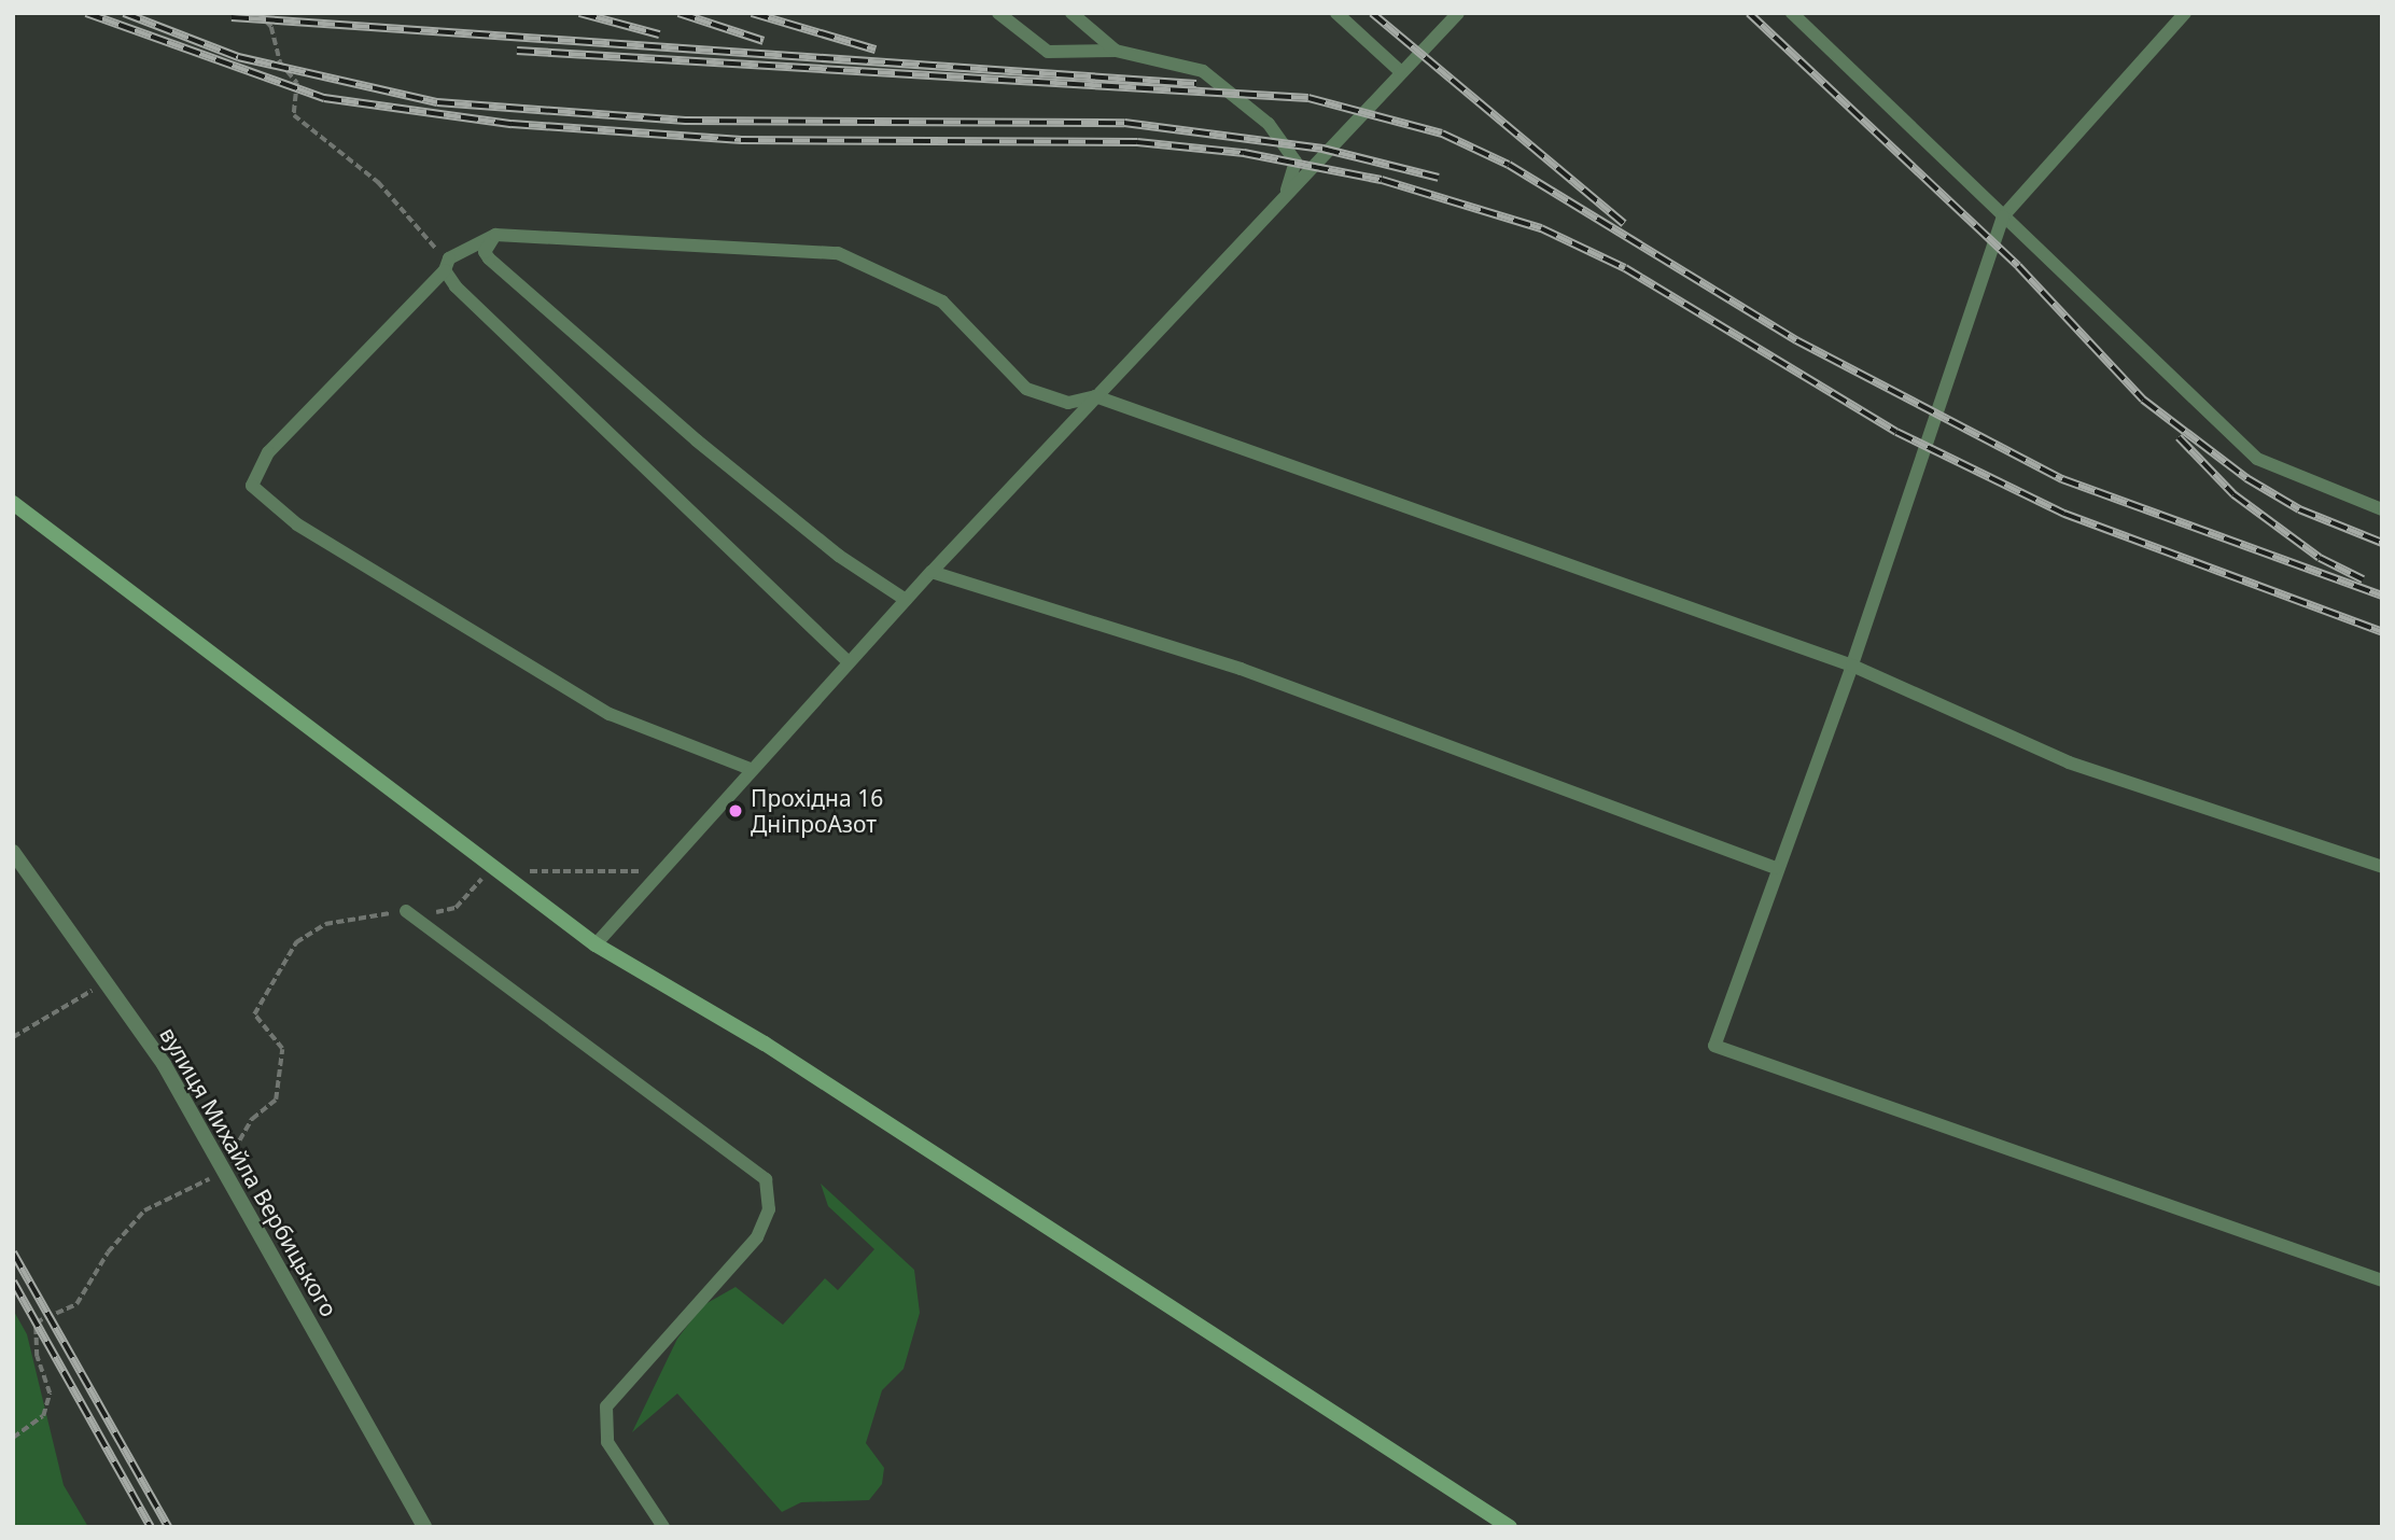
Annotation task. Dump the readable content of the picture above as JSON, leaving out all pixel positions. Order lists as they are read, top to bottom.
{
  "streets": {
    "street": ["вулиця Михайла Вербицького"]
  },
  "places": ["Прохідна 16 ДніпроАзот"]
}
